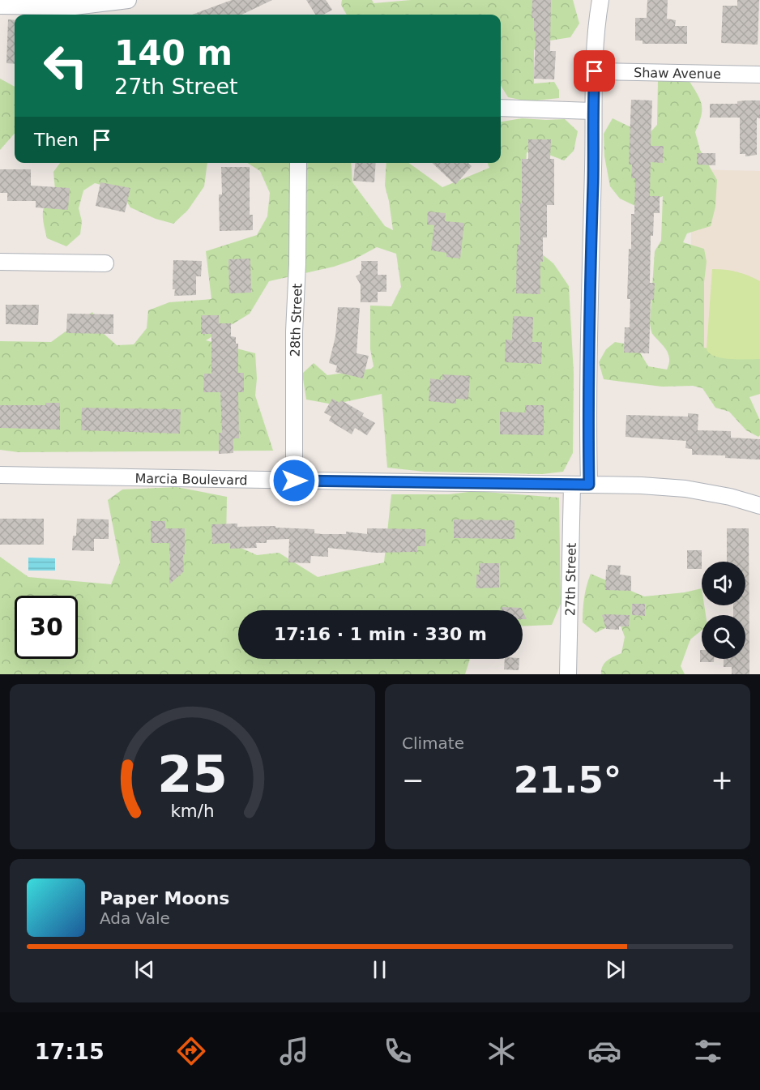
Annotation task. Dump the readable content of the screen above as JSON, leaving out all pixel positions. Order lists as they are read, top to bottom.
{
  "streets": {
    "street": [
      "Shaw Avenue",
      "28th Street",
      "Marcia Boulevard",
      "27th Street"
    ]
  },
  "crossings": [
    ["28th Street", "Marcia Boulevard"],
    ["Marcia Boulevard", "27th Street"]
  ],
  "page": {
    "turn": ["140 m", "27th Street"],
    "then": "Then",
    "limit": "30",
    "trip": "17:16 · 1 min · 330 m",
    "tile": "Climate",
    "heat": ["−", "21.5°", "+"],
    "song": ["Paper Moons", "Ada Vale"],
    "tabs": "17:15",
    "gauge": ["25", "km/h"]
  }
}
